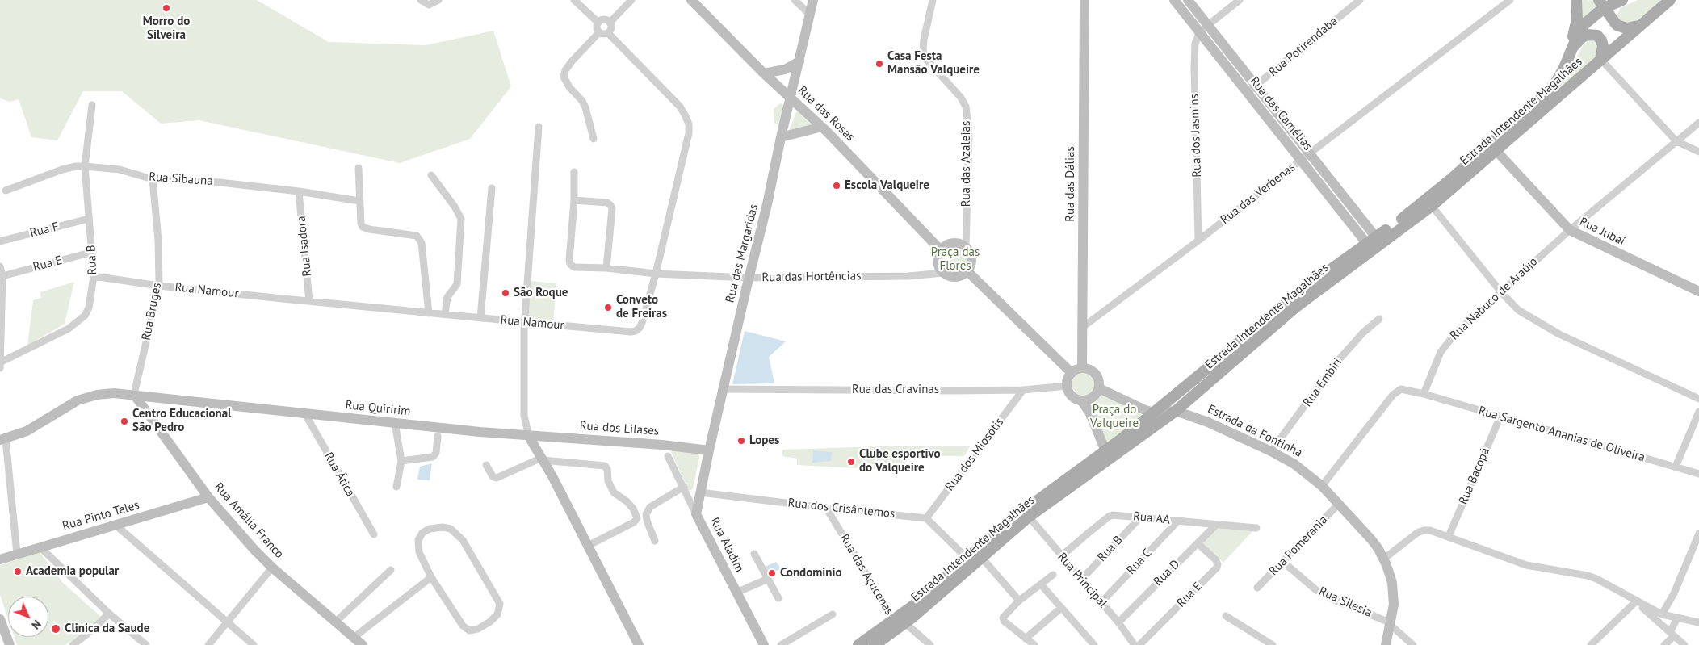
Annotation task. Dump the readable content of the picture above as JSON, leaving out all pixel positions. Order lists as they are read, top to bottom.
{
  "streets": {
    "main road": ["Estrada Intendente Magalhães"],
    "street": [
      "Rua Potirendaba",
      "Rua das Rosas",
      "Rua das Camélias",
      "Rua dos Jasmins",
      "Rua das Azaleias",
      "Rua Sibauna",
      "Rua das Dálias",
      "Rua das Verbenas",
      "Rua F",
      "Rua Jubaí",
      "Rua Isadora",
      "Rua das Margaridas",
      "Rua B",
      "Rua E",
      "Rua das Hortências",
      "Rua Namour",
      "Rua Nabuco de Araújo",
      "Rua Bruges",
      "Rua Embiri",
      "Rua das Cravinas",
      "Rua Quiririm",
      "Rua dos Lilases",
      "Estrada da Fontinha",
      "Rua Sargento Ananias de Oliveira",
      "Rua dos Miosótis",
      "Rua Ática",
      "Rua Bacopá",
      "Rua dos Crisântemos",
      "Rua Pinto Teles",
      "Rua AA",
      "Rua Amália Franco",
      "Rua Aladim",
      "Rua Pomerania",
      "Rua C",
      "Rua D",
      "Rua das Açucenas",
      "Rua Principal",
      "Rua Silesia"
    ]
  },
  "crossings": [
    ["Rua Potirendaba", "Rua das Camélias"],
    ["Estrada Intendente Magalhães", "Rua das Camélias"],
    ["Estrada Intendente Magalhães", "Rua Jubaí"],
    ["Estrada Intendente Magalhães", "Estrada da Fontinha"],
    ["Estrada Intendente Magalhães", "Rua das Açucenas"],
    ["Estrada Intendente Magalhães", "Rua Principal"],
    ["Rua das Rosas", "Rua das Azaleias"],
    ["Rua das Rosas", "Rua das Margaridas"],
    ["Rua das Rosas", "Rua das Hortências"],
    ["Rua das Camélias", "Rua dos Jasmins"],
    ["Rua das Camélias", "Rua das Verbenas"],
    ["Rua dos Jasmins", "Rua das Verbenas"],
    ["Rua das Azaleias", "Rua das Hortências"],
    ["Rua Sibauna", "Rua Isadora"],
    ["Rua Sibauna", "Rua B"],
    ["Rua Sibauna", "Rua Bruges"],
    ["Rua das Dálias", "Rua das Verbenas"],
    ["Rua das Dálias", "Rua das Cravinas"],
    ["Rua F", "Rua B"],
    ["Rua Jubaí", "Rua Nabuco de Araújo"],
    ["Rua Isadora", "Rua Namour"],
    ["Rua das Margaridas", "Rua das Hortências"],
    ["Rua das Margaridas", "Rua das Cravinas"],
    ["Rua das Margaridas", "Rua dos Lilases"],
    ["Rua das Margaridas", "Rua dos Crisântemos"],
    ["Rua das Margaridas", "Rua Aladim"],
    ["Rua B", "Rua E"],
    ["Rua B", "Rua Namour"],
    ["Rua B", "Rua AA"],
    ["Rua B", "Rua Principal"],
    ["Rua E", "Rua D"],
    ["Rua das Hortências", "Rua Namour"],
    ["Rua Namour", "Rua Bruges"],
    ["Rua Nabuco de Araújo", "Rua Sargento Ananias de Oliveira"],
    ["Rua Bruges", "Rua Quiririm"],
    ["Rua Bruges", "Rua Amália Franco"],
    ["Rua Embiri", "Estrada da Fontinha"],
    ["Rua das Cravinas", "Rua dos Miosótis"],
    ["Rua Quiririm", "Rua dos Lilases"],
    ["Rua Quiririm", "Rua Ática"],
    ["Rua Quiririm", "Rua Amália Franco"],
    ["Estrada da Fontinha", "Rua Pomerania"],
    ["Estrada da Fontinha", "Rua Silesia"],
    ["Rua Sargento Ananias de Oliveira", "Rua Bacopá"],
    ["Rua dos Miosótis", "Rua dos Crisântemos"],
    ["Rua dos Crisântemos", "Rua das Açucenas"],
    ["Rua Pinto Teles", "Rua Amália Franco"],
    ["Rua AA", "Rua C"],
    ["Rua AA", "Rua D"],
    ["Rua AA", "Rua Principal"],
    ["Rua Pomerania", "Rua Silesia"],
    ["Rua C", "Rua Principal"],
    ["Rua D", "Rua Principal"]
  ],
  "parks": ["Praça das Flores", "Praça do Valqueire"],
  "places": [
    "Morro do Silveira",
    "Casa Festa Mansão Valqueire",
    "Escola Valqueire",
    "São Roque",
    "Conveto de Freiras",
    "Centro Educacional São Pedro",
    "Lopes",
    "Clube esportivo do Valqueire",
    "Academia popular",
    "Condominio",
    "Clinica da Saude"
  ],
  "north": "bottom right"
}
